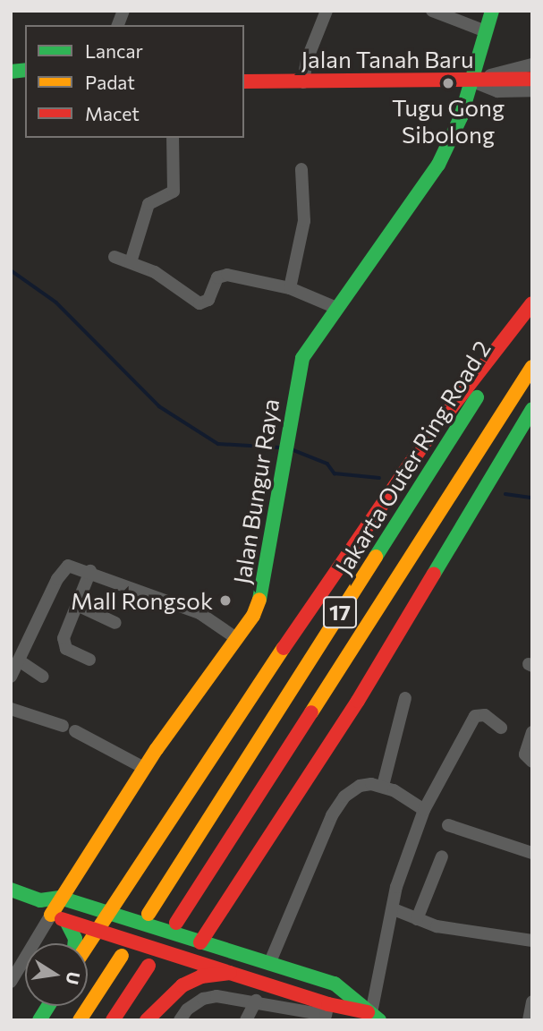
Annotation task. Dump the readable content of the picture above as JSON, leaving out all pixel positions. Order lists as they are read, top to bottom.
{
  "streets": {
    "main road": [
      "Jalan Tanah Baru",
      "Jakarta Outer Ring Road 2",
      "Jalan Bungur Raya",
      "17"
    ]
  },
  "crossings": [
    ["Jalan Tanah Baru", "Jalan Bungur Raya"]
  ],
  "places": ["Tugu Gong Sibolong", "Mall Rongsok"],
  "legend": ["Lancar", "Padat", "Macet"],
  "north": "right"
}
